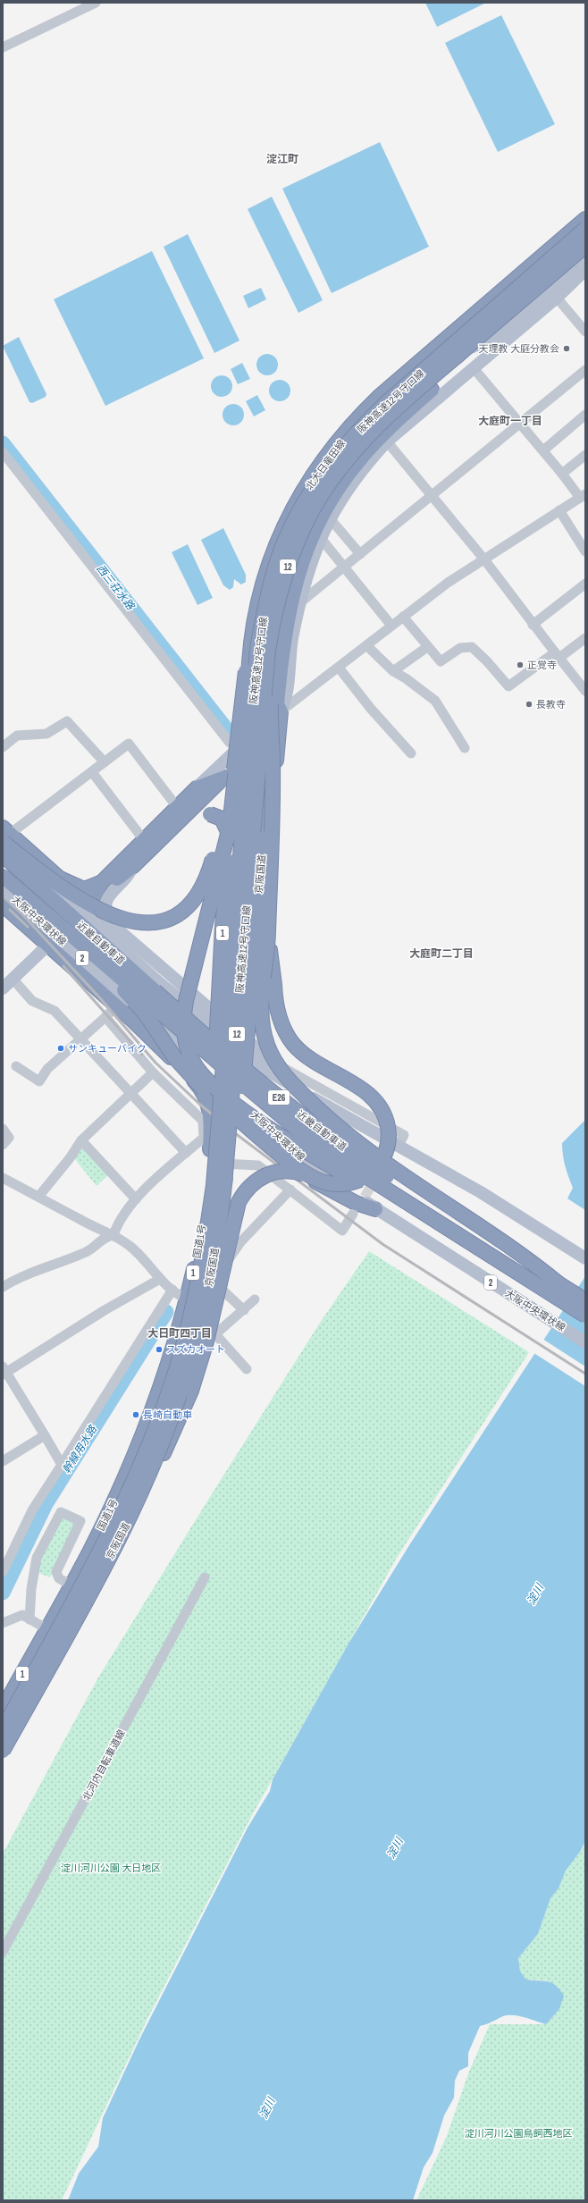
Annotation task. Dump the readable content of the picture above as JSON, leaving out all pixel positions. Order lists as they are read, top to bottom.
{
  "streets": {
    "highway": [
      "阪神高速12号守口線",
      "12",
      "京阪国道",
      "1",
      "近畿自動車道",
      "E26",
      "国道1号"
    ],
    "main road": ["北大日竜田線", "大阪中央環状線", "2"],
    "street": ["北河内自転車道線"]
  },
  "crossings": [
    ["阪神高速12号守口線", "12"],
    ["12", "1"],
    ["京阪国道", "1"],
    ["京阪国道", "国道1号"],
    ["大阪中央環状線", "1"],
    ["1", "国道1号"]
  ],
  "districts": [
    "淀江町",
    "大庭町一丁目",
    "大庭町二丁目",
    "大日町四丁目"
  ],
  "water": ["西三荘水路", "幹線用水路", "淀川"],
  "parks": ["淀川河川公園 大日地区", "淀川河川公園鳥飼西地区"],
  "places": [
    "天理教 大庭分教会",
    "正覚寺",
    "長教寺",
    "サンキューバイク",
    "スズカオート",
    "長崎自動車"
  ]
}
